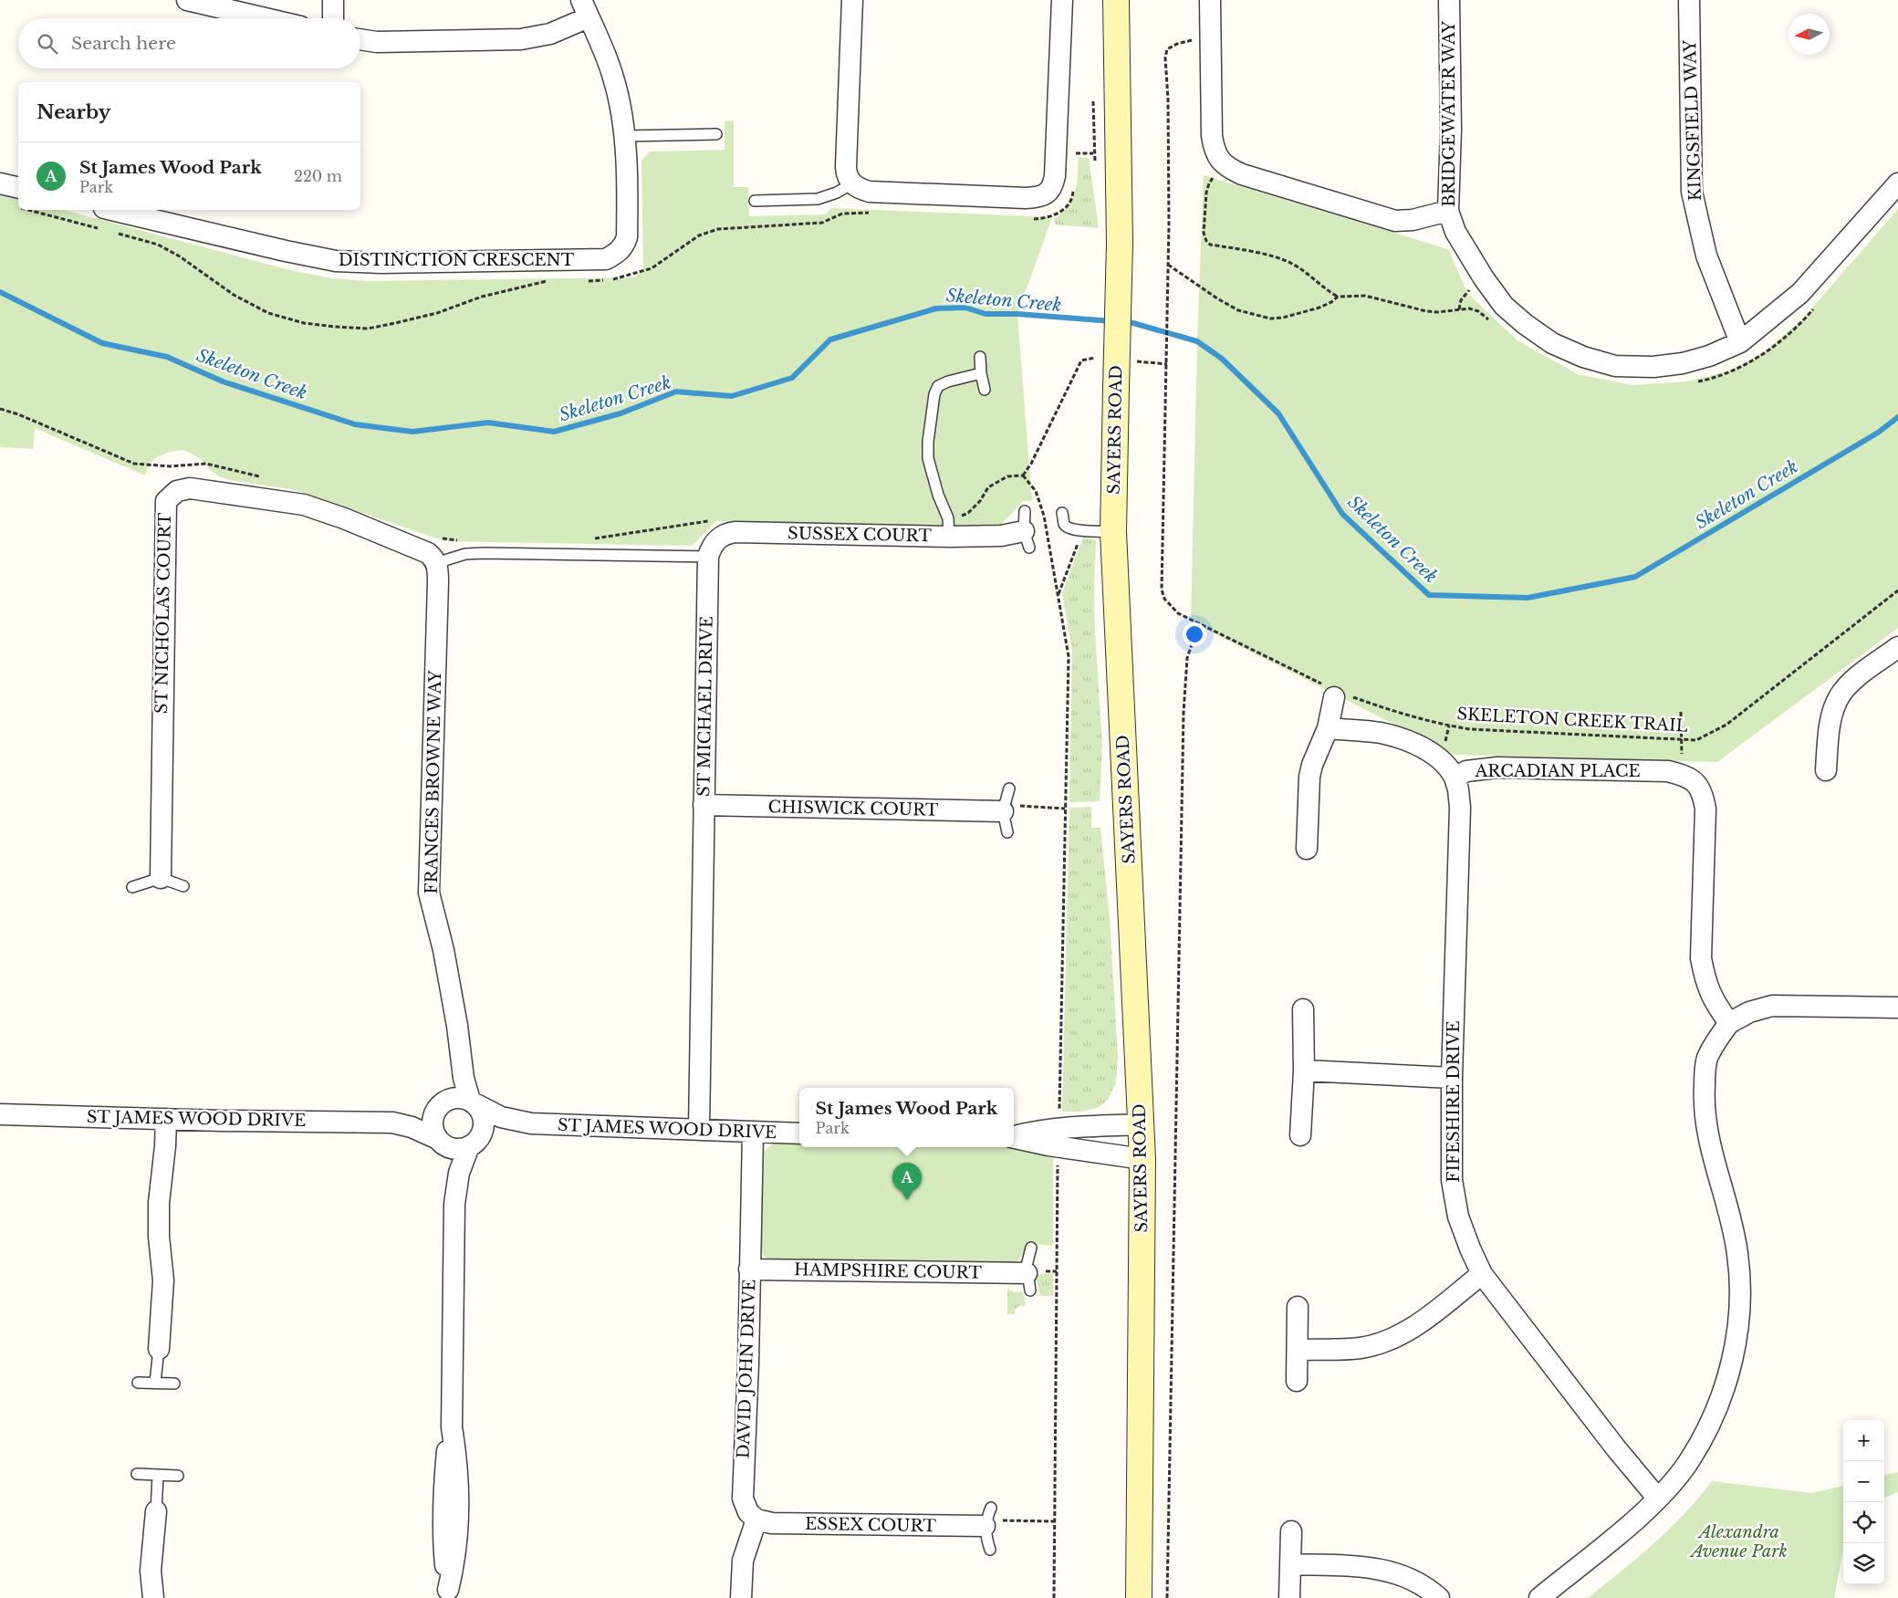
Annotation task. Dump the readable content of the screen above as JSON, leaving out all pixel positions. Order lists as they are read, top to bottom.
{
  "streets": {
    "main road": ["SAYERS ROAD"],
    "street": [
      "BRIDGEWATER WAY",
      "KINGSFIELD WAY",
      "DISTINCTION CRESCENT",
      "SUSSEX COURT",
      "ST NICHOLAS COURT",
      "ST MICHAEL DRIVE",
      "ARCADIAN PLACE",
      "FRANCES BROWNE WAY",
      "CHISWICK COURT",
      "FIFESHIRE DRIVE",
      "ST JAMES WOOD DRIVE",
      "HAMPSHIRE COURT",
      "DAVID JOHN DRIVE",
      "ESSEX COURT"
    ],
    "path": ["SKELETON CREEK TRAIL"]
  },
  "crossings": [
    ["BRIDGEWATER WAY", "KINGSFIELD WAY"],
    ["SUSSEX COURT", "ST MICHAEL DRIVE"],
    ["ST NICHOLAS COURT", "FRANCES BROWNE WAY"],
    ["ST MICHAEL DRIVE", "CHISWICK COURT"],
    ["ST MICHAEL DRIVE", "ST JAMES WOOD DRIVE"],
    ["ARCADIAN PLACE", "FIFESHIRE DRIVE"],
    ["FRANCES BROWNE WAY", "ST JAMES WOOD DRIVE"],
    ["ST JAMES WOOD DRIVE", "DAVID JOHN DRIVE"],
    ["HAMPSHIRE COURT", "DAVID JOHN DRIVE"],
    ["DAVID JOHN DRIVE", "ESSEX COURT"]
  ],
  "water": ["Skeleton Creek"],
  "parks": ["Alexandra Avenue Park"],
  "north": "left",
  "page": {
    "search": "Search here",
    "heading": "Nearby",
    "list": [
      {
        "mark": "A",
        "name": "St James Wood Park",
        "note": "Park",
        "value": "220 m"
      }
    ],
    "popup": ["St James Wood Park", "Park"],
    "pins": "A",
    "map_buttons": ["+", "−"]
  }
}
